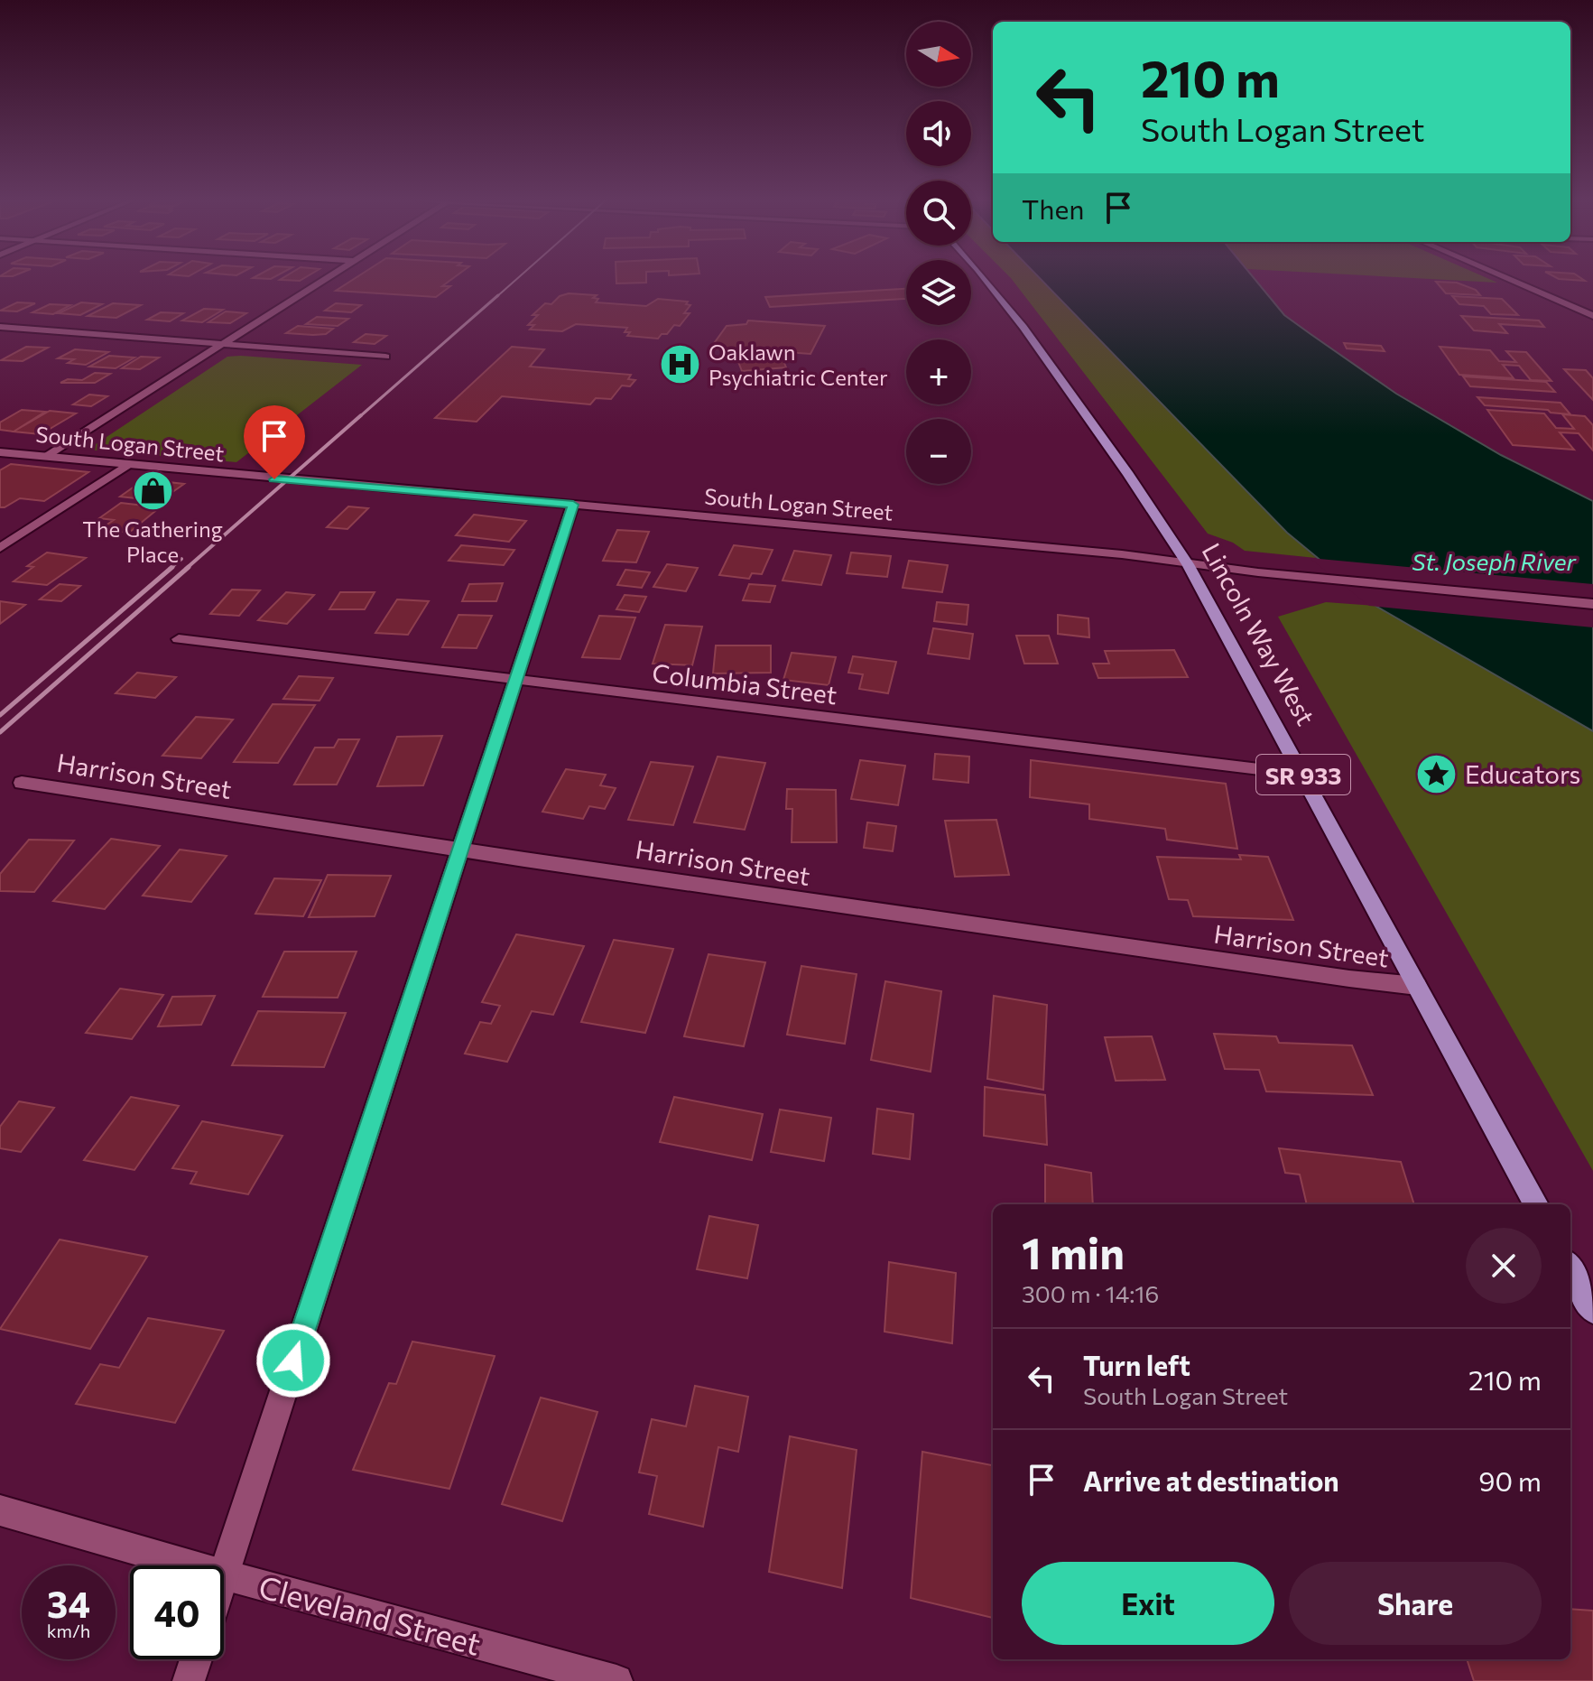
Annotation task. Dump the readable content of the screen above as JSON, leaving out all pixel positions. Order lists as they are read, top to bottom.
{
  "streets": {
    "main road": ["Lincoln Way West", "SR 933"],
    "street": [
      "South Logan Street",
      "Columbia Street",
      "Harrison Street",
      "Cleveland Street"
    ]
  },
  "crossings": [
    ["South Logan Street", "Lincoln Way West"],
    ["Lincoln Way West", "Columbia Street"],
    ["Lincoln Way West", "Harrison Street"]
  ],
  "water": ["St. Joseph River"],
  "places": {
    "hospital": ["Oaklawn Psychiatric Center"],
    "shop": ["The Gathering Place"],
    "place": ["Educators"]
  },
  "north": "right",
  "page": {
    "map_buttons": ["+", "−"],
    "turn": ["210 m", "South Logan Street"],
    "then": "Then",
    "heading": ["1 min", "300 m · 14:16"],
    "list": [
      {
        "name": "Turn left",
        "note": "South Logan Street",
        "value": "210 m"
      },
      {
        "name": "Arrive at destination",
        "value": "90 m"
      }
    ],
    "buttons": ["Exit", "Share"],
    "speed": "34 km/h",
    "limit": "40"
  }
}
